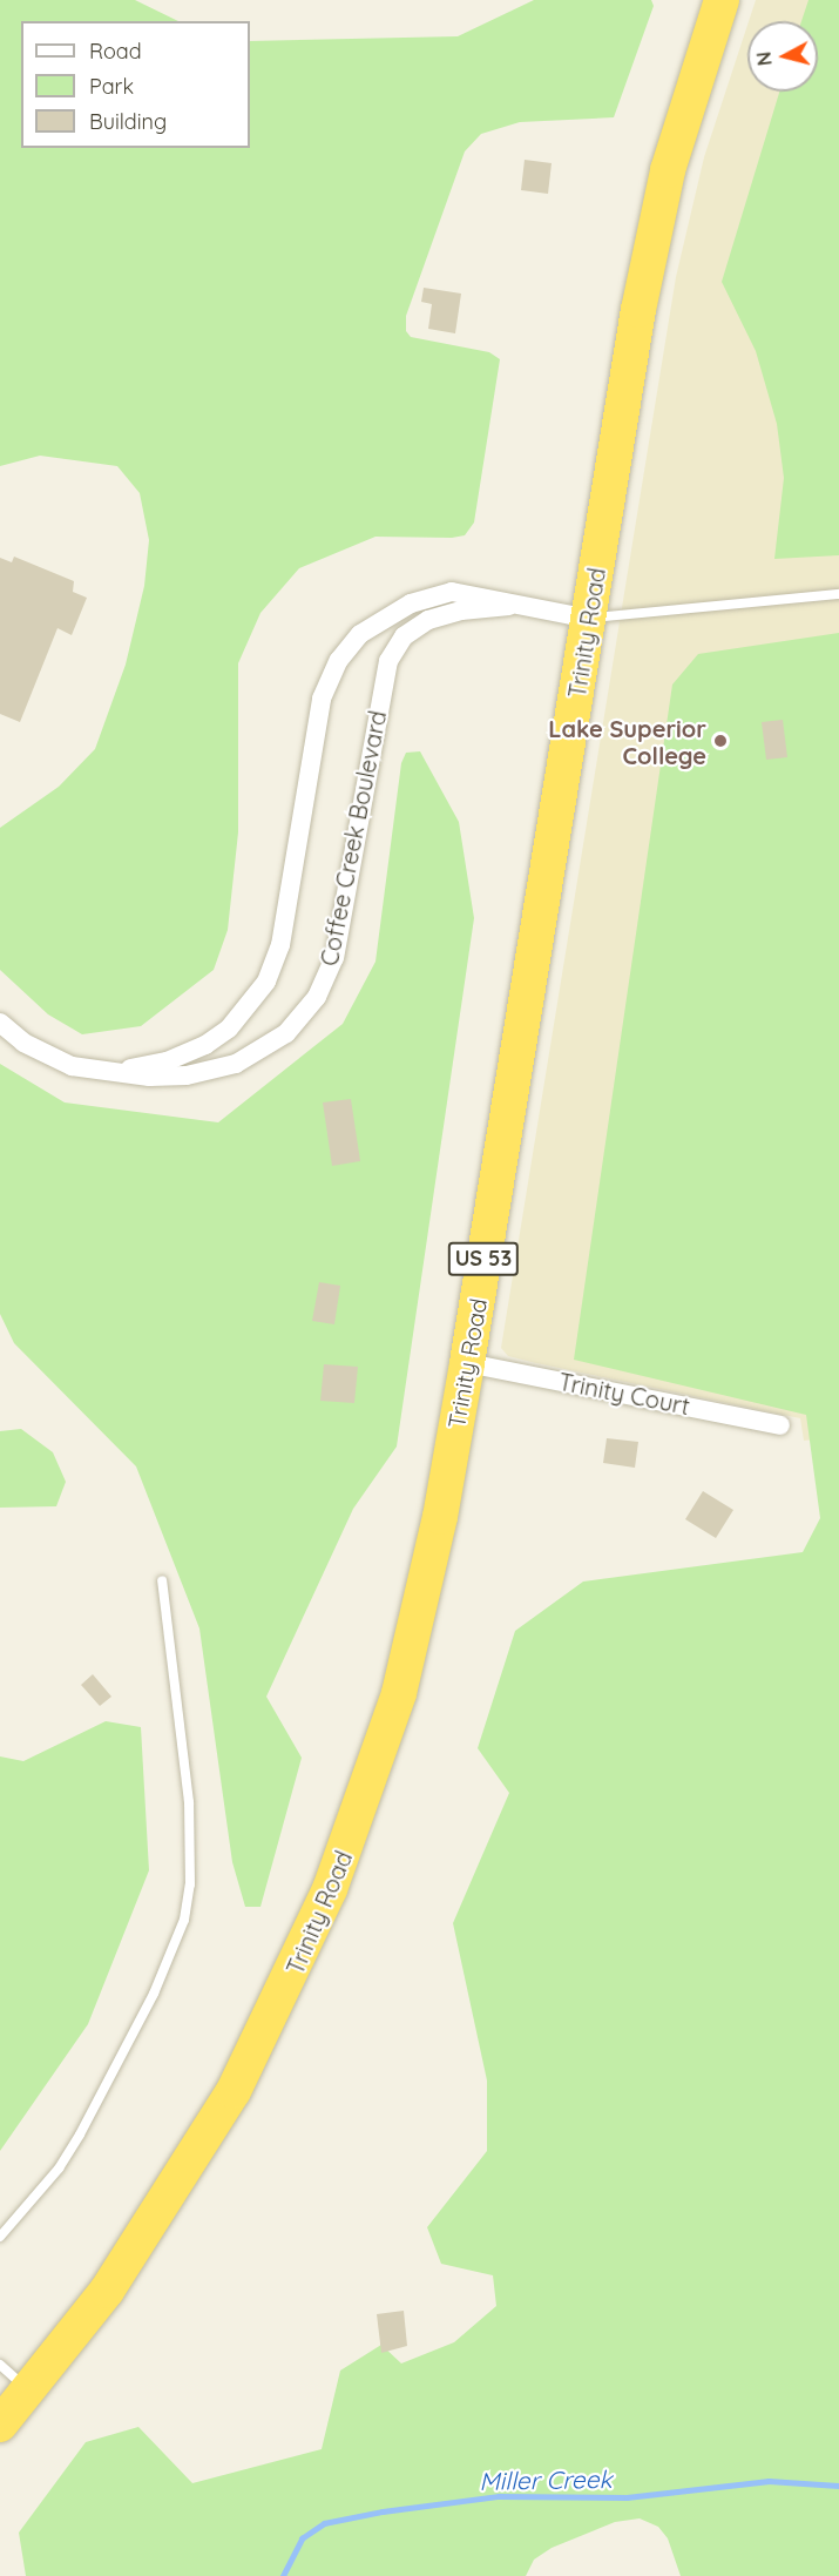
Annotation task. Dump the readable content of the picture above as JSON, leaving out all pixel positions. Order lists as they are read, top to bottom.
{
  "streets": {
    "highway": ["Trinity Road", "US 53"],
    "street": ["Coffee Creek Boulevard", "Trinity Court"]
  },
  "crossings": [
    ["Trinity Road", "Coffee Creek Boulevard"],
    ["Trinity Road", "Trinity Court"]
  ],
  "water": ["Miller Creek"],
  "places": ["Lake Superior College"],
  "legend": ["Road", "Park", "Building"],
  "north": "left"
}
